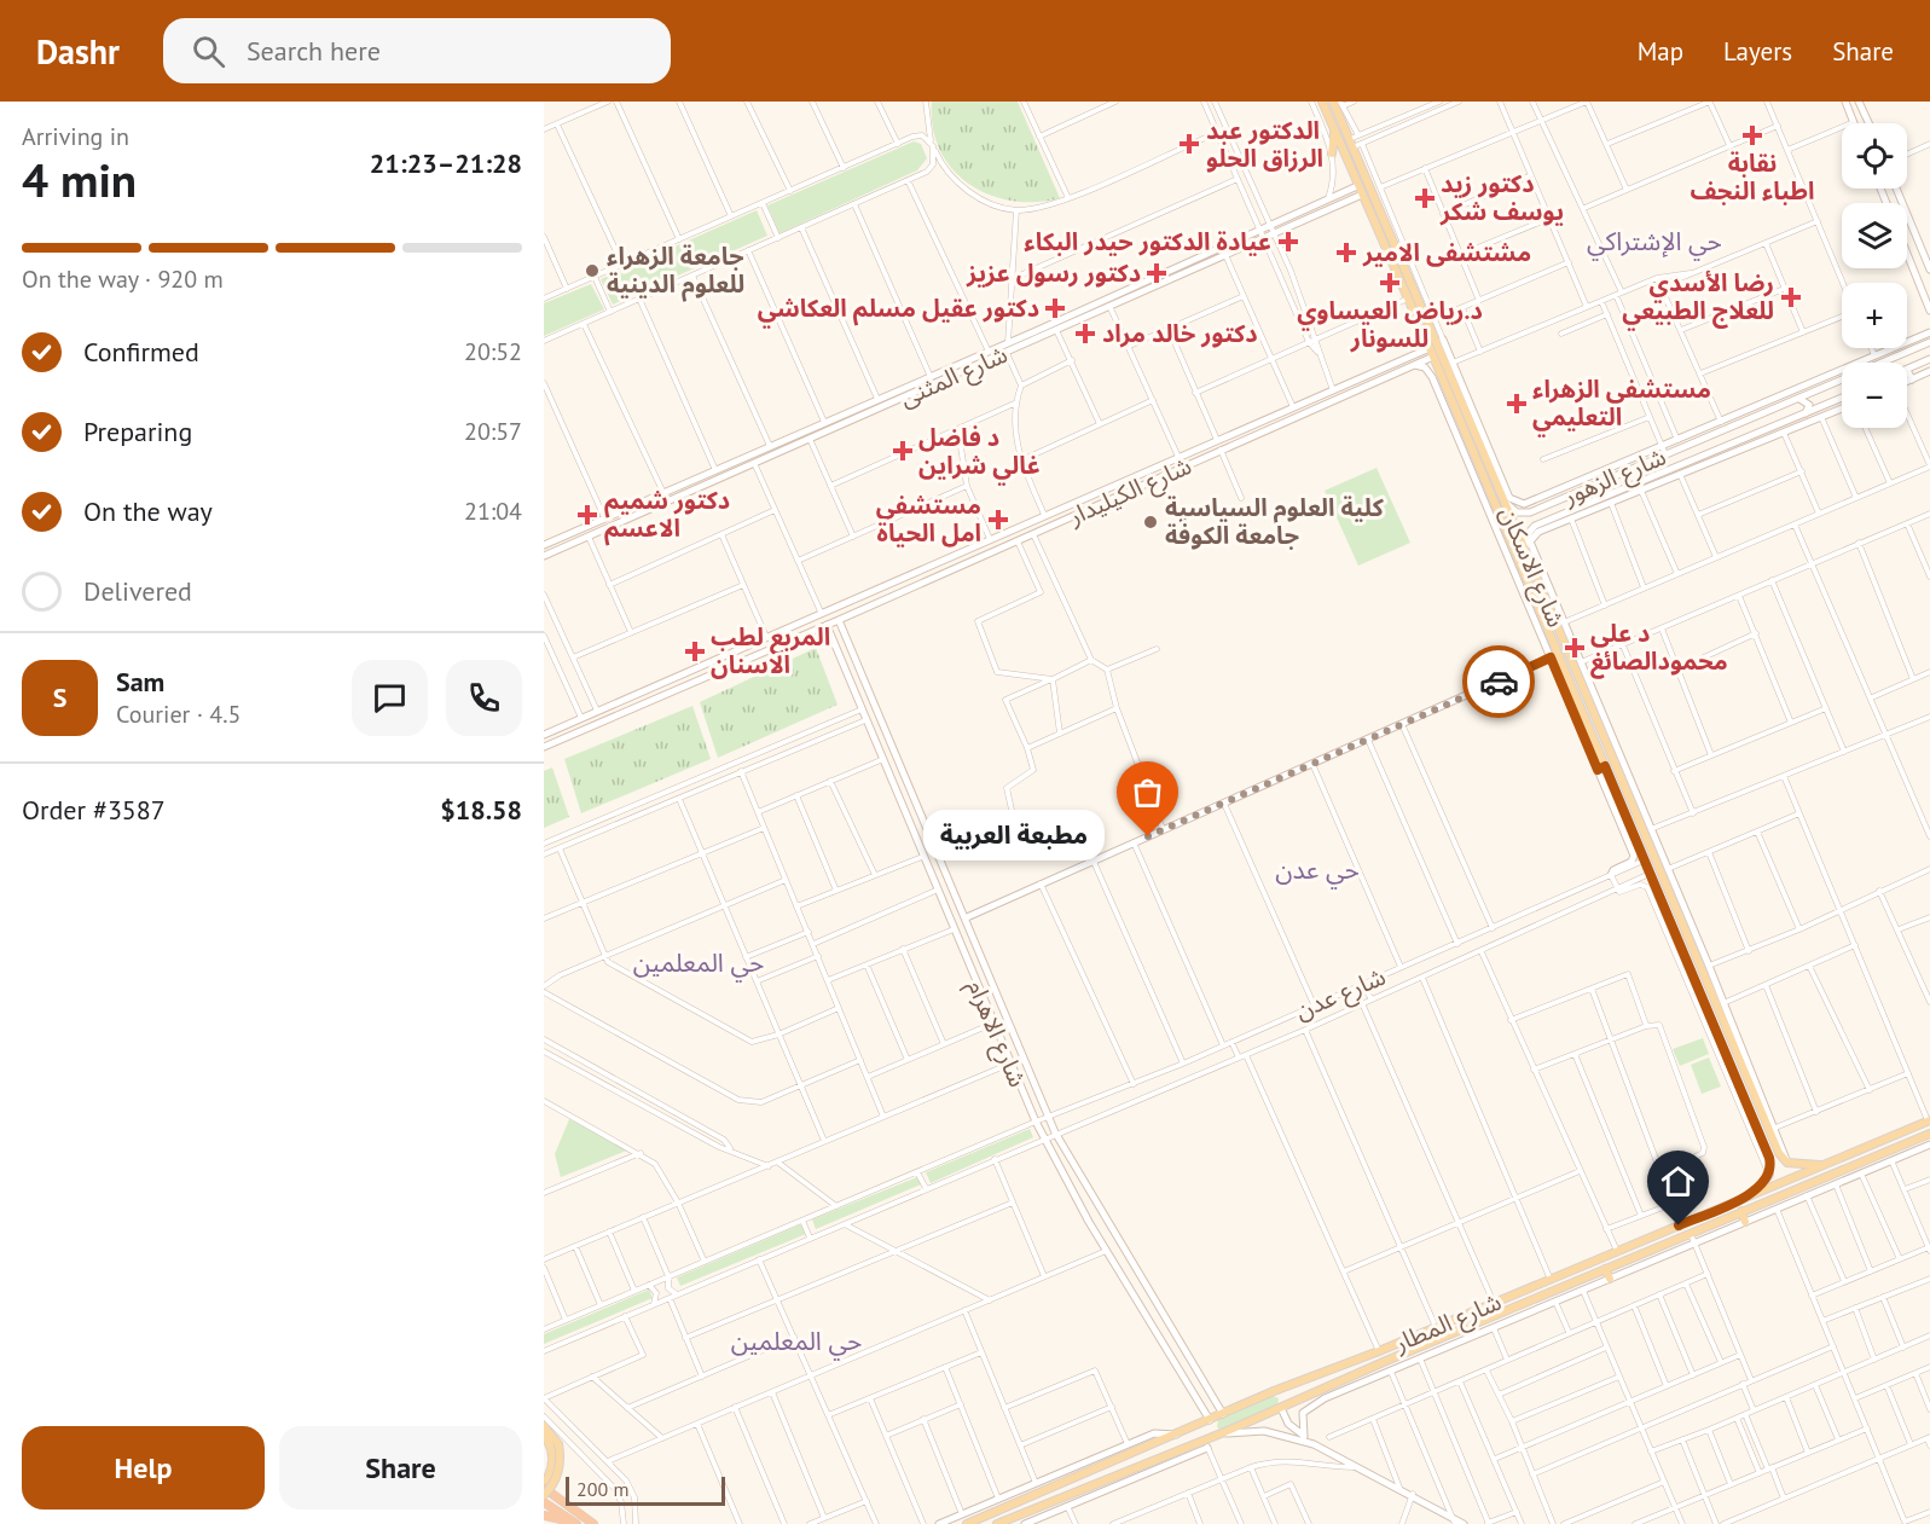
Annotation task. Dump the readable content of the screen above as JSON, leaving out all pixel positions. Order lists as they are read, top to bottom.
{
  "streets": {
    "main road": [
      "شارع المثنى",
      "شارع الزهور",
      "شارع الكيليدار",
      "شارع الاسكان",
      "شارع الاهرام",
      "شارع المطار"
    ],
    "street": ["شارع عدن"]
  },
  "crossings": [
    ["شارع المثنى", "شارع الاسكان"],
    ["شارع الزهور", "شارع الاسكان"],
    ["شارع الكيليدار", "شارع الاسكان"],
    ["شارع الكيليدار", "شارع الاهرام"],
    ["شارع الاسكان", "شارع عدن"],
    ["شارع الاسكان", "شارع المطار"],
    ["شارع عدن", "شارع الاهرام"],
    ["شارع الاهرام", "شارع المطار"]
  ],
  "districts": [
    "حي الإشتراكي",
    "حي عدن",
    "حي المعلمین",
    "حي المعلمين"
  ],
  "places": {
    "health": [
      "نقابة اطباء النجف",
      "الدكتور عبد الرزاق الحلو",
      "دكتور زيد يوسف شكر",
      "عيادة الدكتور حيدر البكاء",
      "مشتشفى الامير",
      "دكتور رسول عزيز",
      "د.رياض العيساوي للسونار",
      "رضا الأسدي للعلاج الطبيعي",
      "دكتور عقيل مسلم العكاشي",
      "دكتور خالد مراد",
      "مستشفى الزهراء التعليمي",
      "د فاضل غالي شراين",
      "دكتور شميم الاعسم",
      "مستشفى امل الحياة",
      "د علي محمودالصائغ",
      "المربع لطب الاسنان"
    ],
    "other": ["جامعة الزهراء للعلوم الدينية", "كلية العلوم السياسية جامعة الكوفة", "مطبعة العربية"]
  },
  "scale_bar": "200 m",
  "page": {
    "header": "Dashr",
    "search": "Search here",
    "nav": ["Map", "Layers", "Share"],
    "heading": ["4 min", "Arriving in", "21:23–21:28"],
    "panel": [
      "Sam",
      "Courier · 4.5",
      "Order #3587",
      "$18.58"
    ],
    "map_buttons": ["+", "−"],
    "bar": "On the way · 920 m",
    "list": [
      ["Confirmed", "20:52"],
      ["Preparing", "20:57"],
      ["On the way", "21:04"],
      "Delivered"
    ],
    "round": "S",
    "bubble": "مطبعة العربية",
    "buttons": ["Help", "Share"],
    "scale": "200 m"
  }
}
